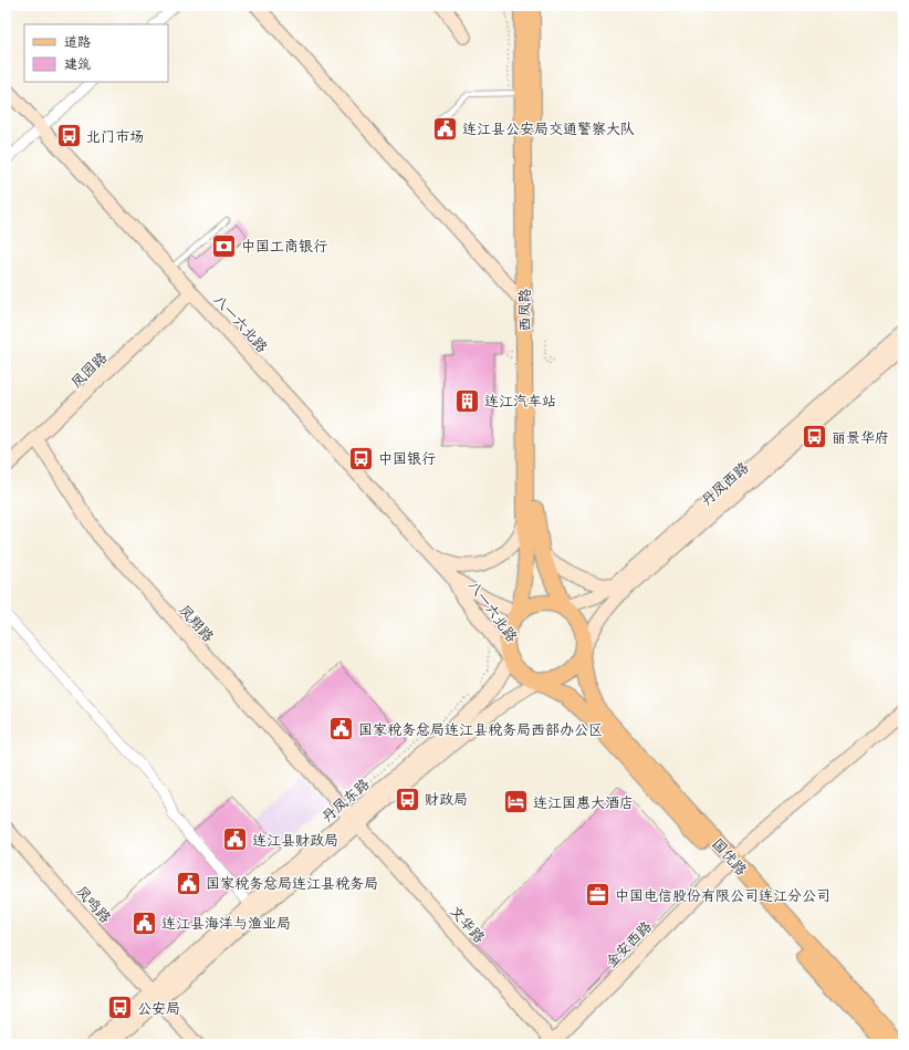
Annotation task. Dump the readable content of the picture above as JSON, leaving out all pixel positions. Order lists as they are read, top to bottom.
{
  "streets": {
    "main road": [
      "西凤路",
      "八一六北路",
      "凤园路",
      "丹凤西路",
      "凤翔路",
      "丹凤东路",
      "国优路",
      "凤鸣路",
      "文华路",
      "金安西路"
    ]
  },
  "crossings": [
    ["西凤路", "八一六北路"],
    ["西凤路", "丹凤西路"],
    ["西凤路", "丹凤东路"],
    ["西凤路", "国优路"],
    ["八一六北路", "凤园路"],
    ["八一六北路", "丹凤西路"],
    ["八一六北路", "丹凤东路"],
    ["八一六北路", "国优路"],
    ["凤园路", "凤翔路"],
    ["丹凤西路", "丹凤东路"],
    ["丹凤西路", "国优路"],
    ["凤翔路", "丹凤东路"],
    ["凤翔路", "文华路"],
    ["丹凤东路", "国优路"],
    ["丹凤东路", "凤鸣路"],
    ["丹凤东路", "文华路"],
    ["国优路", "金安西路"],
    ["文华路", "金安西路"]
  ],
  "places": {
    "public building": [
      "连江县公安局交通警察大队",
      "国家税务总局连江县税务局西部办公区",
      "连江县财政局",
      "国家税务总局连江县税务局",
      "连江县海洋与渔业局"
    ],
    "bus stop": [
      "北门市场",
      "丽景华府",
      "中国银行",
      "财政局",
      "公安局"
    ],
    "bank": ["中国工商银行"],
    "building": ["连江汽车站"],
    "hotel": ["连江国惠大酒店"],
    "office": ["中国电信股份有限公司连江分公司"]
  },
  "legend": ["道路", "建筑"]
}
